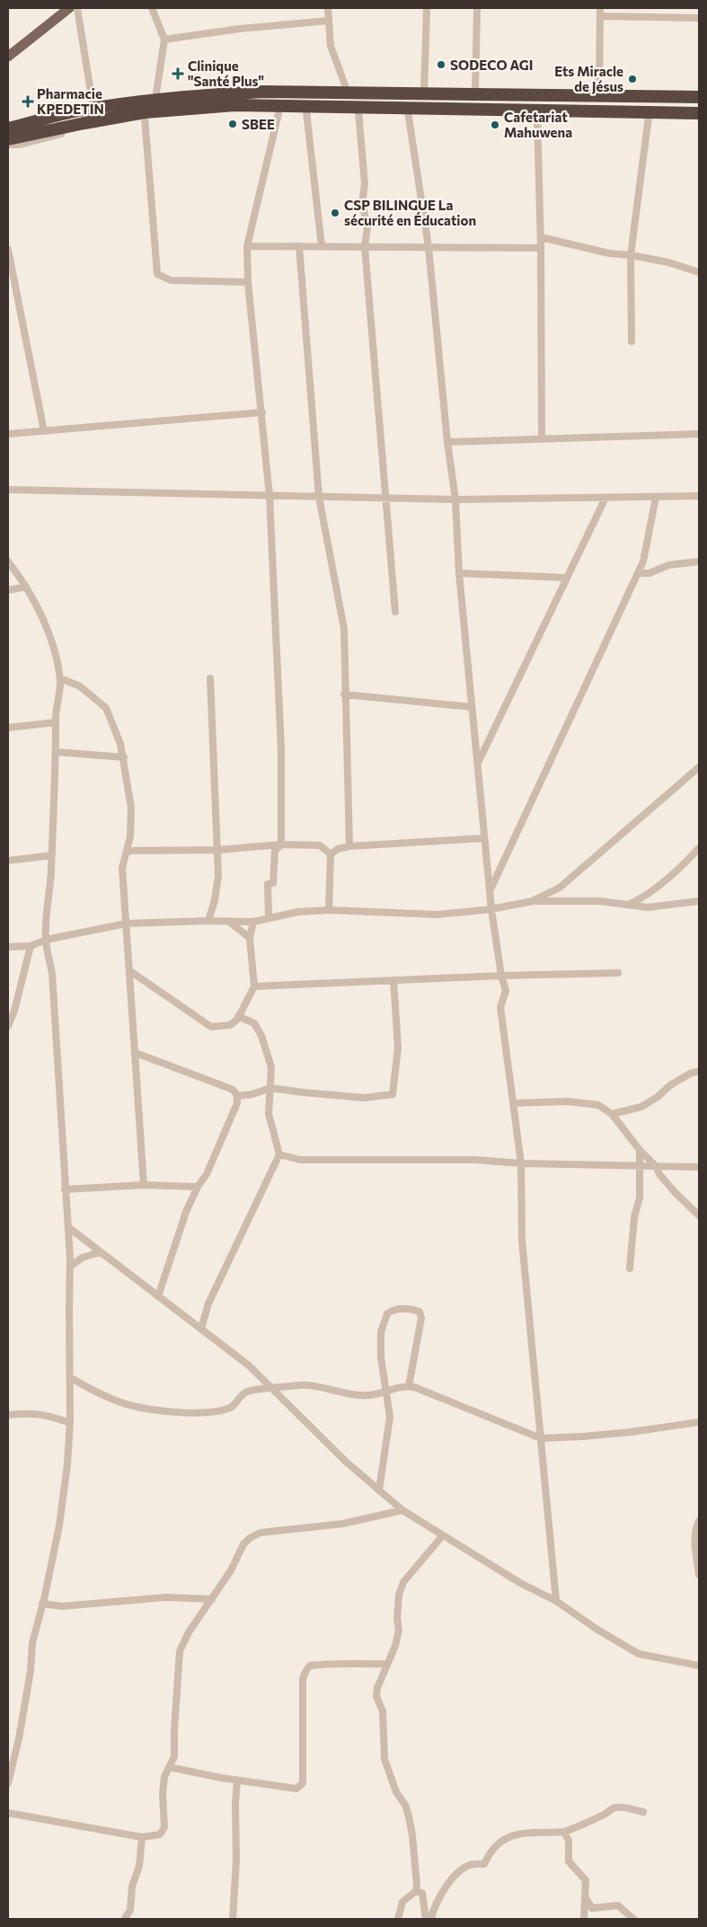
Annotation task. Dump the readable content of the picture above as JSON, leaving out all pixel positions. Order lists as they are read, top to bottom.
{
  "places": {
    "other": [
      "SODECO AGI",
      "Ets Miracle de Jésus",
      "SBEE",
      "Cafetariat Mahuwena",
      "CSP BILINGUE La sécurité en Éducation"
    ],
    "health": ["Clinique \"Santé Plus\"", "Pharmacie KPEDETIN"]
  }
}
